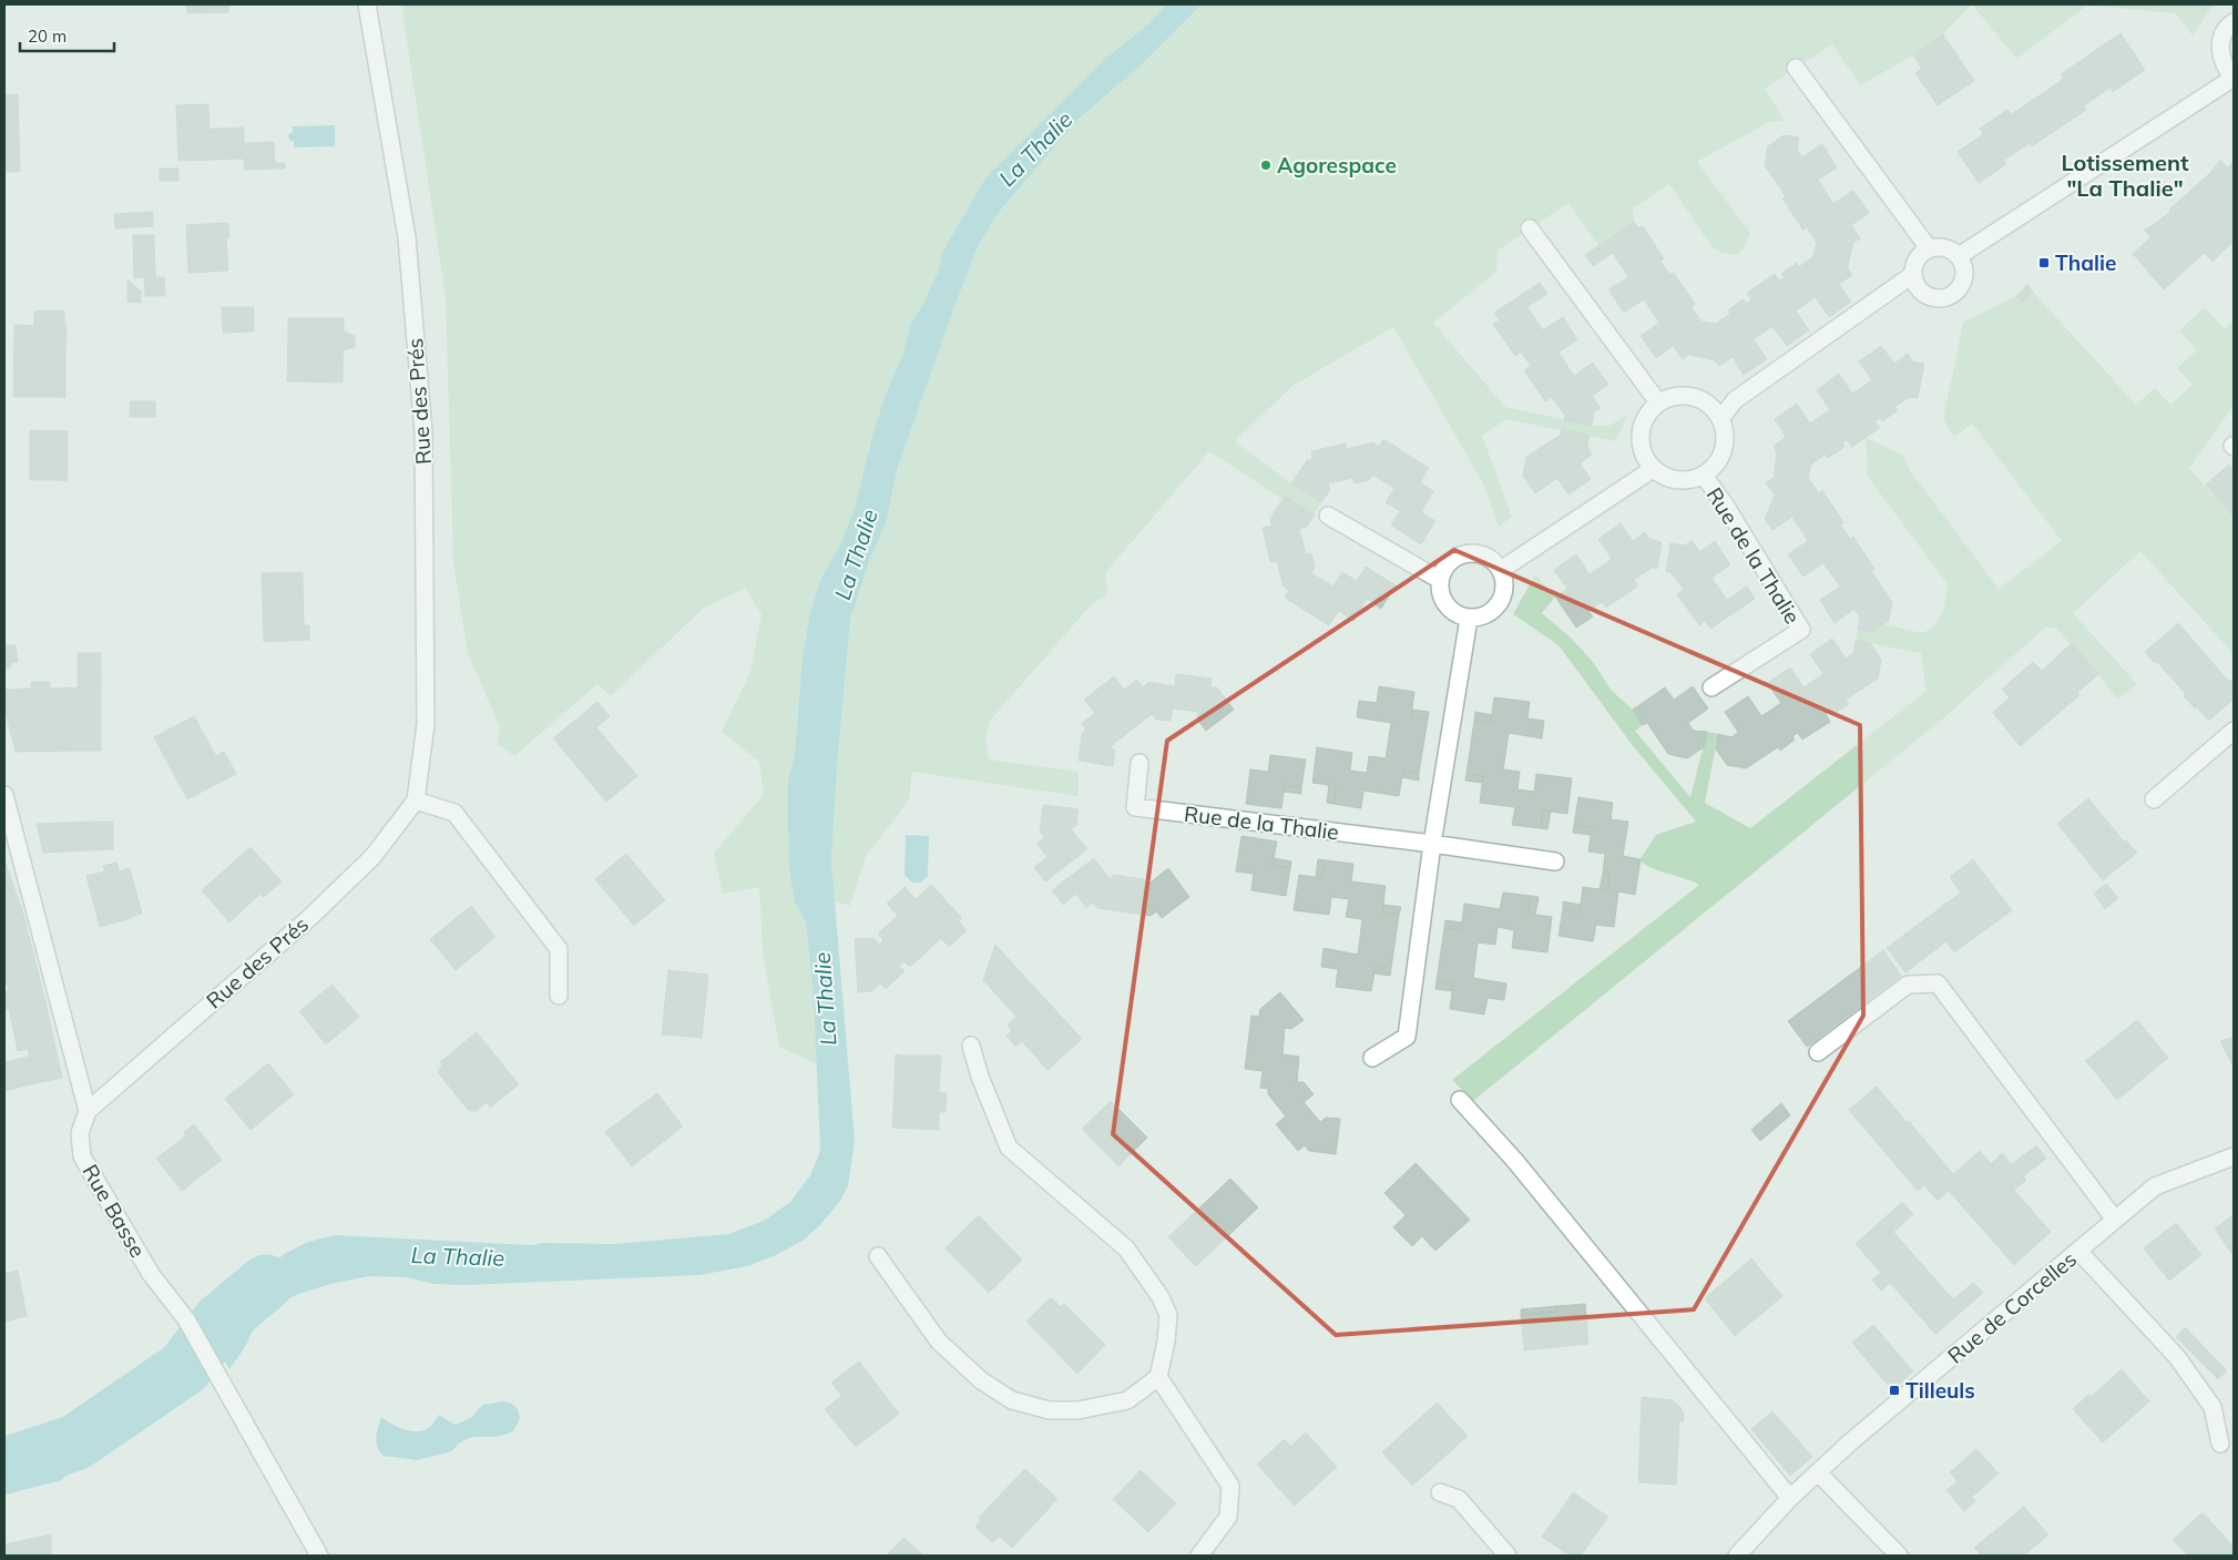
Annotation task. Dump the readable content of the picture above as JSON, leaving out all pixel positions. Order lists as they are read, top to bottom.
{
  "streets": {
    "street": [
      "Rue des Prés",
      "Rue de la Thalie",
      "Rue Basse",
      "Rue de Corcelles"
    ]
  },
  "crossings": [
    ["Rue des Prés", "Rue Basse"]
  ],
  "districts": ["Lotissement \"La Thalie\""],
  "water": ["La Thalie"],
  "places": {
    "other": ["Agorespace"],
    "transit": ["Thalie", "Tilleuls"]
  },
  "scale_bar": "20 m"
}
